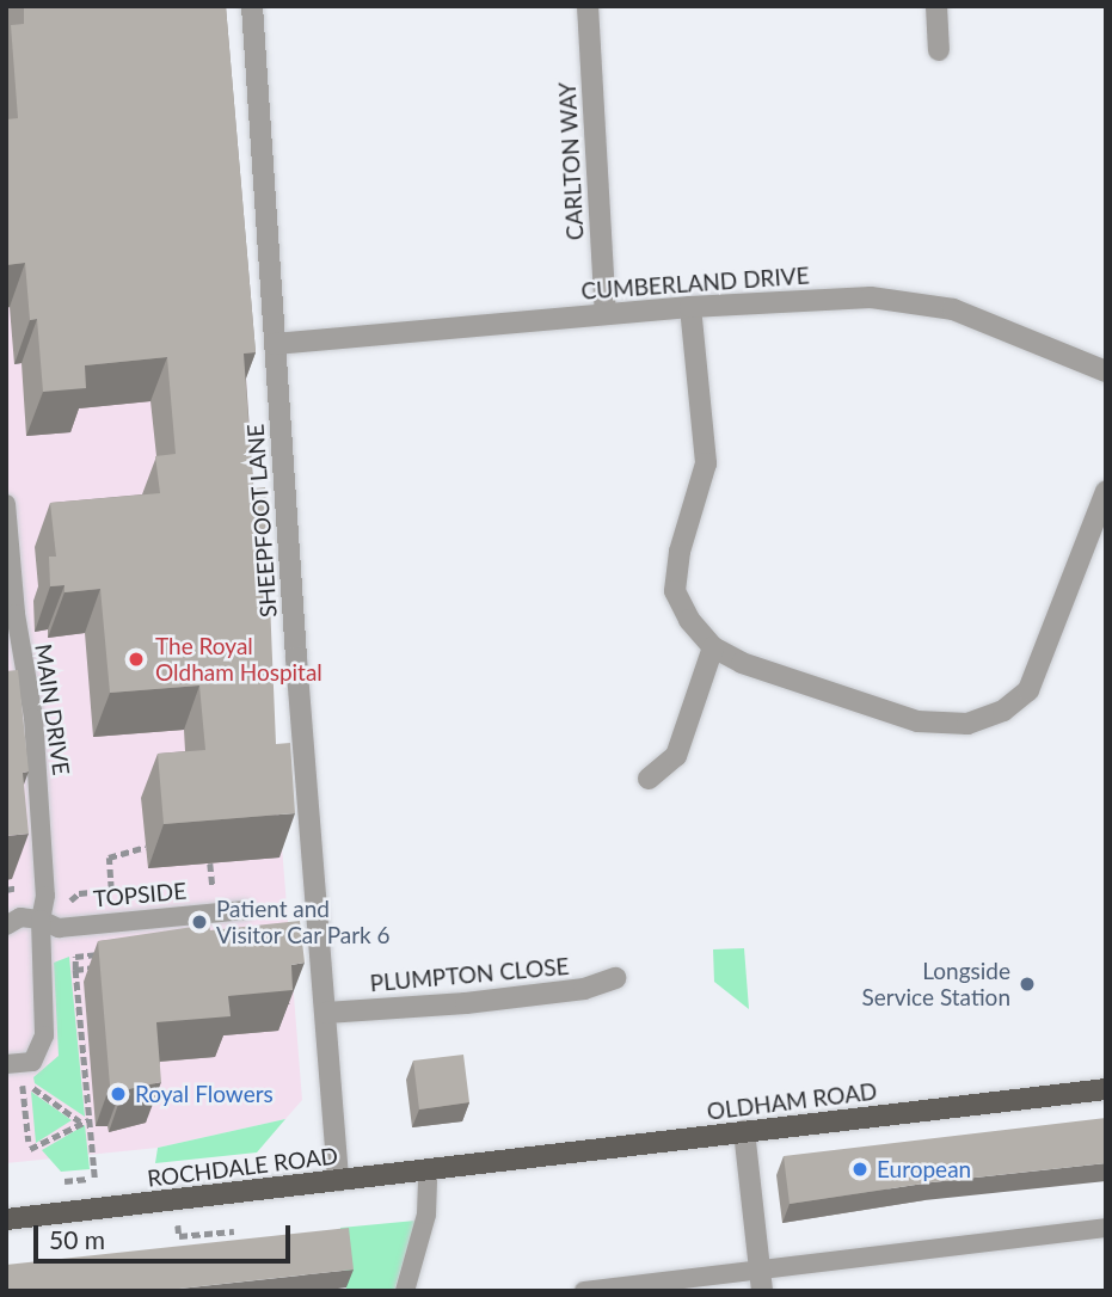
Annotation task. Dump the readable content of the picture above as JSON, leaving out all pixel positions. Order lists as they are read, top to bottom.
{
  "streets": {
    "main road": ["OLDHAM ROAD", "ROCHDALE ROAD"],
    "street": [
      "CARLTON WAY",
      "CUMBERLAND DRIVE",
      "SHEEPFOOT LANE",
      "PLUMPTON CLOSE"
    ],
    "lane": ["MAIN DRIVE", "TOPSIDE"]
  },
  "crossings": [
    ["CARLTON WAY", "CUMBERLAND DRIVE"],
    ["CUMBERLAND DRIVE", "SHEEPFOOT LANE"],
    ["SHEEPFOOT LANE", "PLUMPTON CLOSE"],
    ["SHEEPFOOT LANE", "ROCHDALE ROAD"],
    ["MAIN DRIVE", "TOPSIDE"],
    ["OLDHAM ROAD", "ROCHDALE ROAD"]
  ],
  "places": [
    "The Royal Oldham Hospital",
    "Patient and Visitor Car Park 6",
    "Longside Service Station",
    "Royal Flowers",
    "European"
  ],
  "scale_bar": "50 m"
}
